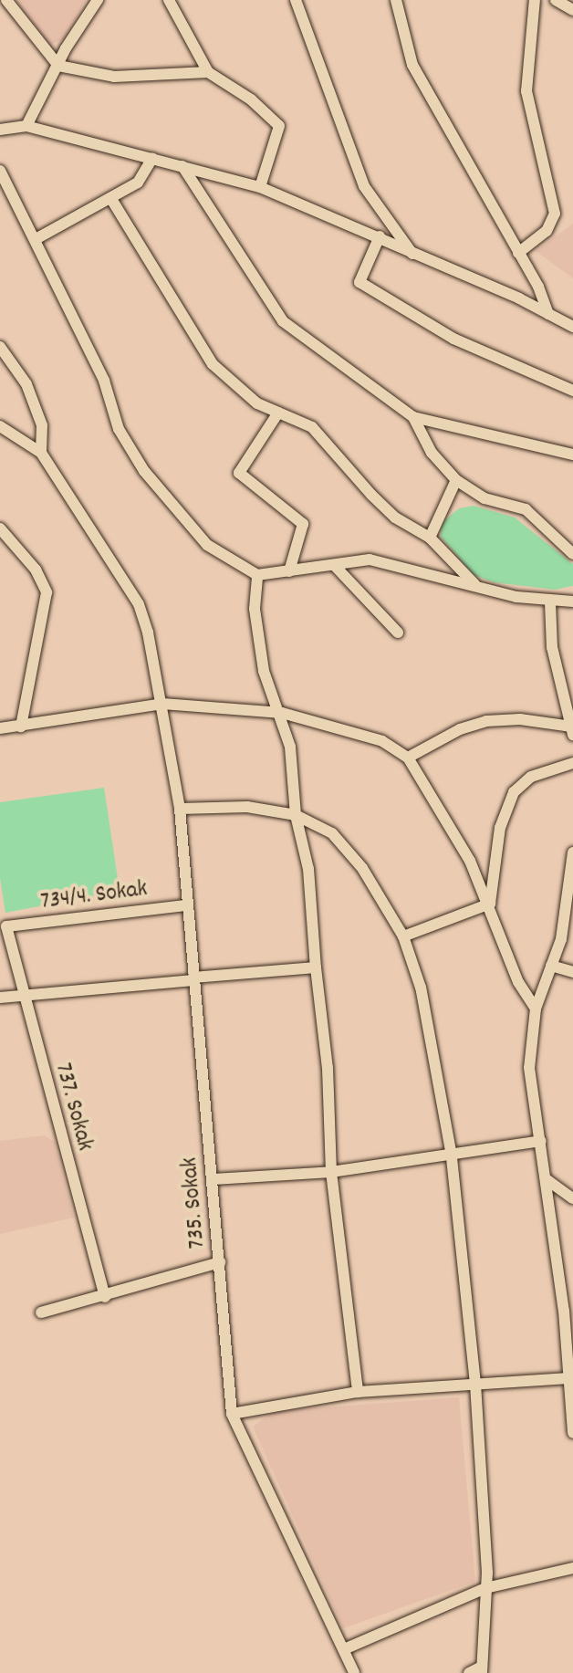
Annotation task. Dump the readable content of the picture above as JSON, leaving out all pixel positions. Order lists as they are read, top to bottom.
{
  "streets": {
    "street": ["734/4. Sokak", "737. Sokak", "735. Sokak"]
  },
  "crossings": [
    ["734/4. Sokak", "737. Sokak"],
    ["734/4. Sokak", "735. Sokak"]
  ]
}
